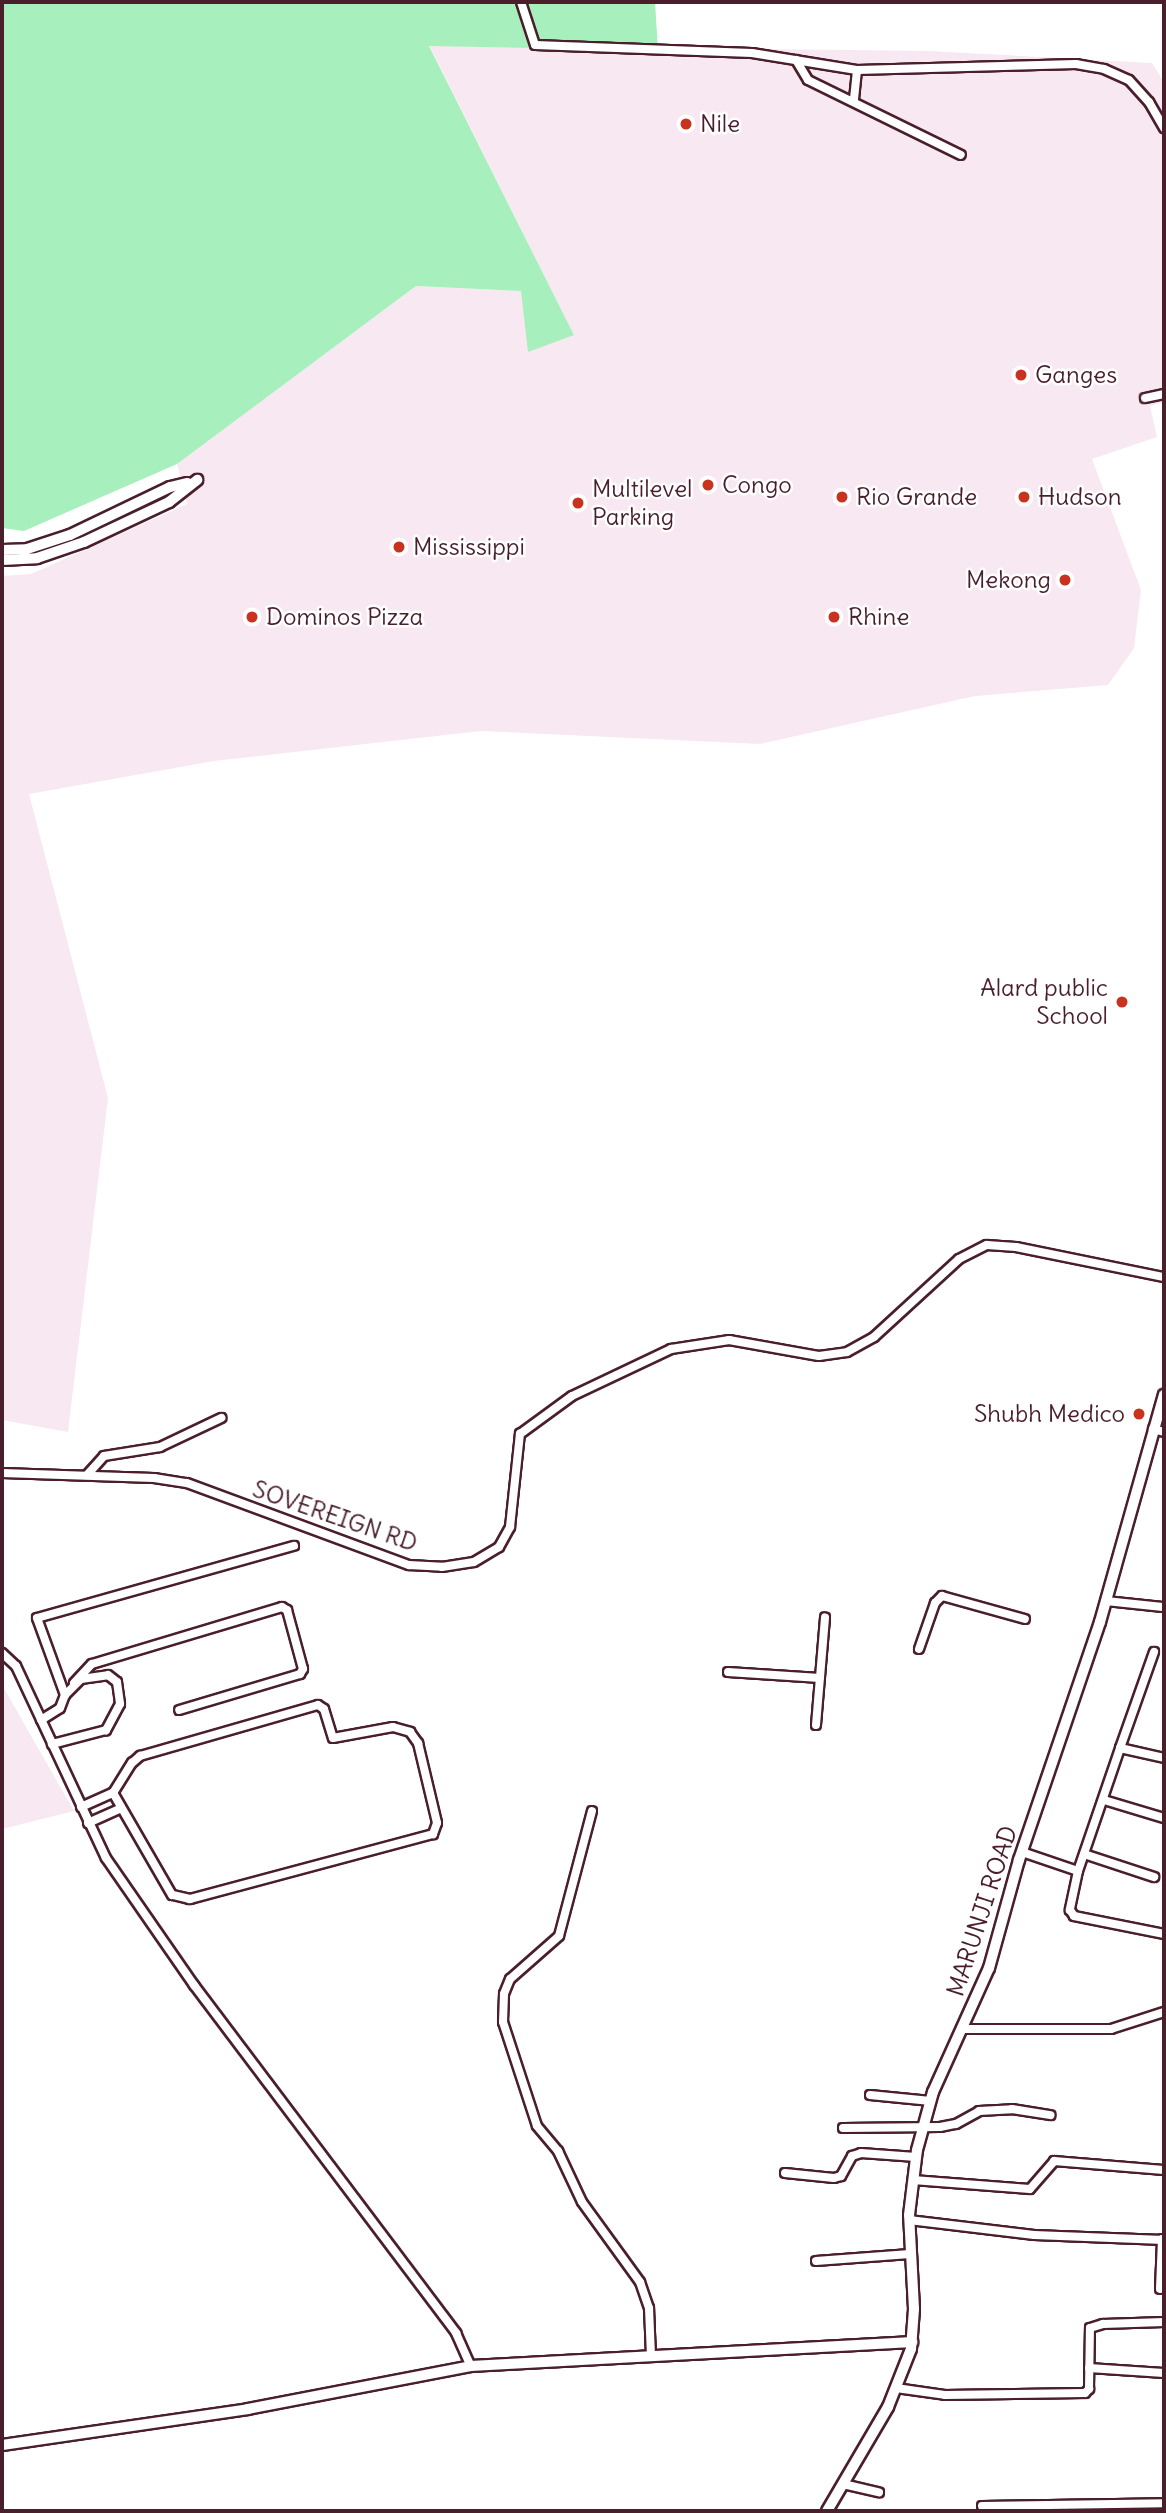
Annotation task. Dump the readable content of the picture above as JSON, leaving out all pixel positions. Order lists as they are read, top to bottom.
{
  "streets": {
    "street": ["SOVEREIGN RD", "MARUNJI ROAD"]
  },
  "places": [
    "Nile",
    "Ganges",
    "Congo",
    "Rio Grande",
    "Hudson",
    "Multilevel Parking",
    "Mississippi",
    "Mekong",
    "Dominos Pizza",
    "Rhine",
    "Alard public School",
    "Shubh Medico"
  ]
}
